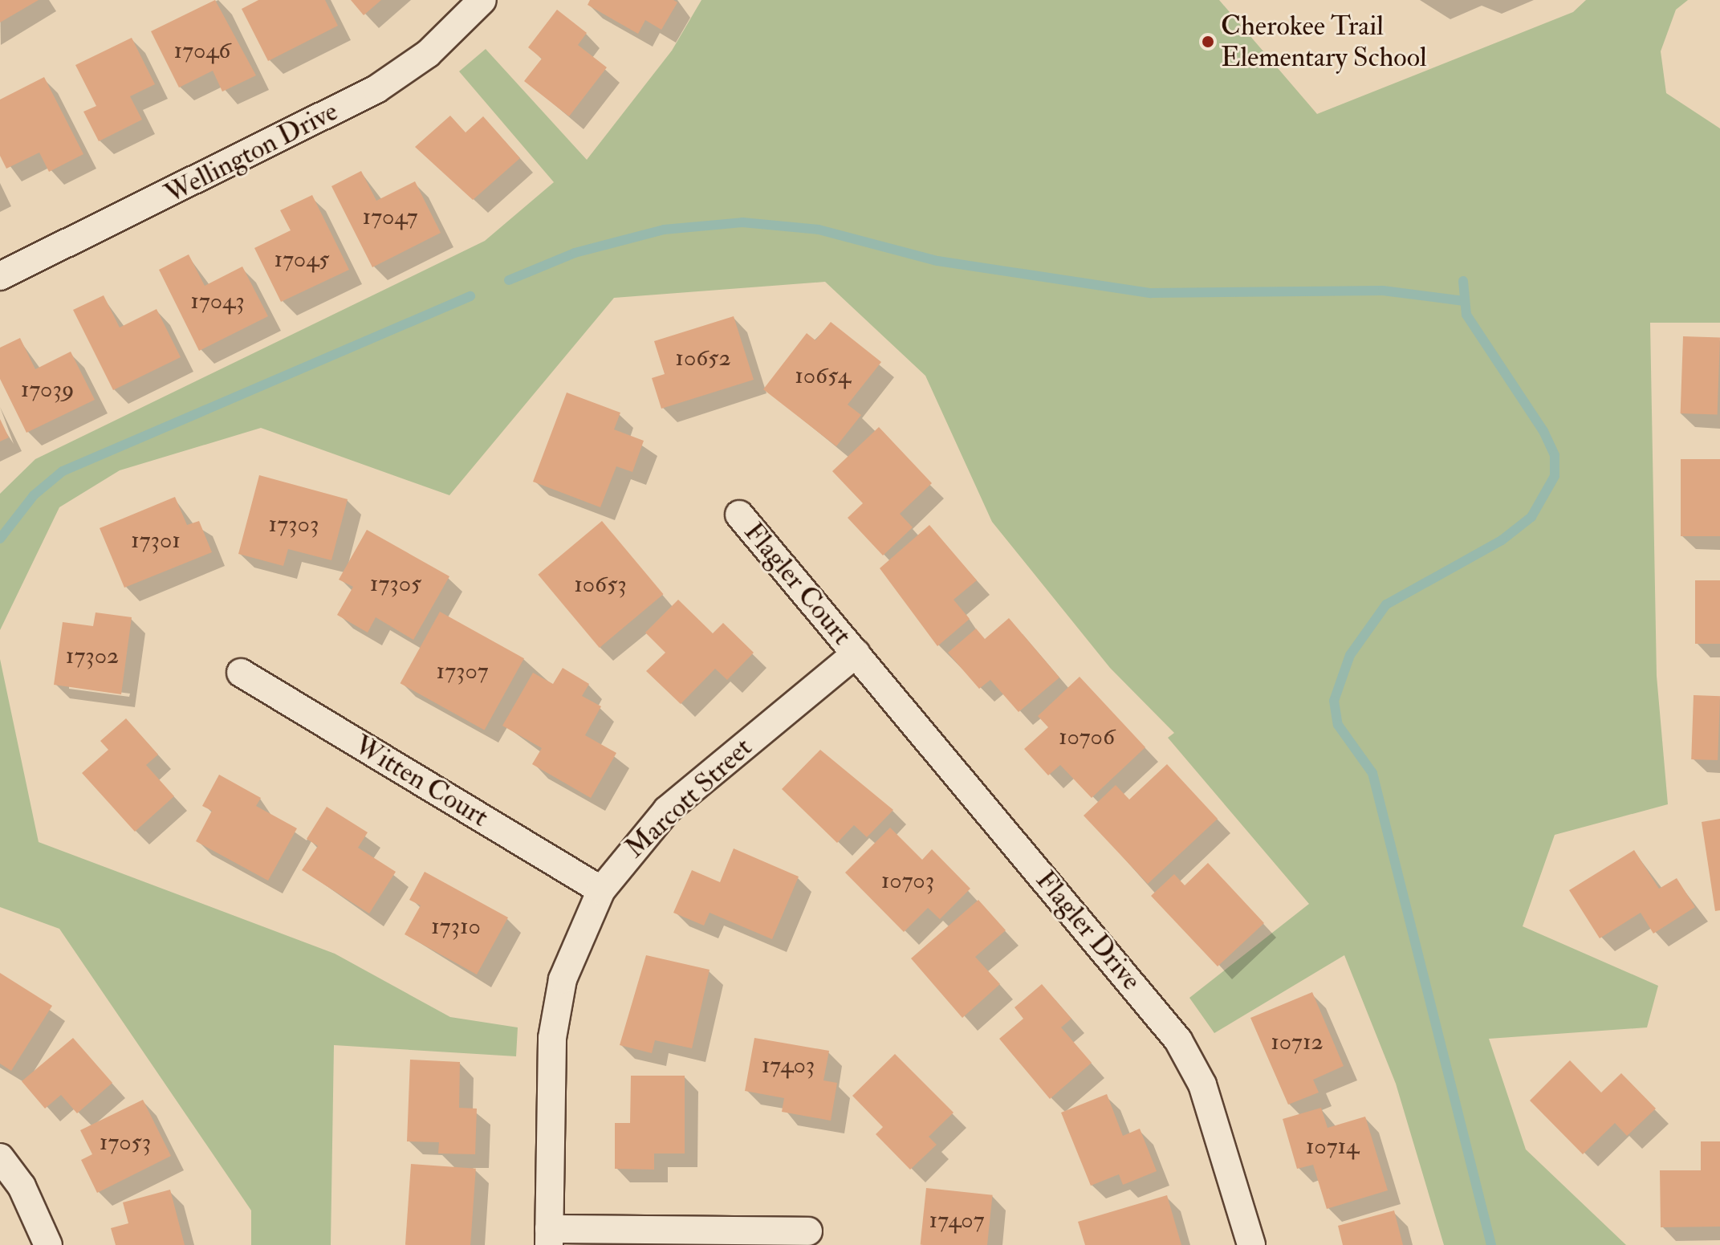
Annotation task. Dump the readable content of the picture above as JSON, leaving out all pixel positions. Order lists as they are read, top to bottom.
{
  "streets": {
    "street": [
      "Wellington Drive",
      "Flagler Court",
      "Witten Court",
      "Marcott Street",
      "Flagler Drive"
    ]
  },
  "crossings": [
    ["Flagler Court", "Marcott Street"],
    ["Flagler Court", "Flagler Drive"],
    ["Witten Court", "Marcott Street"],
    ["Marcott Street", "Flagler Drive"]
  ],
  "places": ["Cherokee Trail Elementary School"],
  "house_numbers": [
    "17046",
    "17047",
    "17045",
    "17043",
    "10652",
    "10654",
    "17039",
    "17303",
    "17301",
    "17305",
    "10653",
    "17302",
    "17307",
    "10706",
    "10703",
    "17310",
    "10712",
    "17403",
    "17053",
    "10714",
    "17407"
  ]
}
